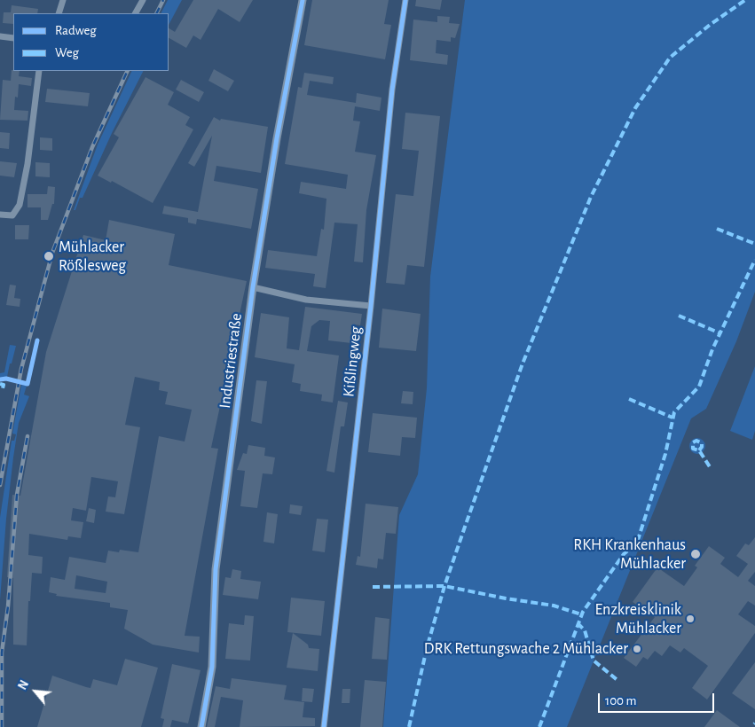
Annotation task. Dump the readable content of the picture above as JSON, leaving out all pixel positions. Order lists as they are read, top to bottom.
{
  "streets": {
    "street": ["Industriestraße", "Kißlingweg"]
  },
  "crossings": [
    ["Industriestraße", "Kißlingweg"]
  ],
  "places": [
    "Mühlacker Rößlesweg",
    "RKH Krankenhaus Mühlacker",
    "Enzkreisklinik Mühlacker",
    "DRK Rettungswache 2 Mühlacker"
  ],
  "legend": ["Radweg", "Weg"],
  "scale_bar": "100 m",
  "north": "top left"
}
